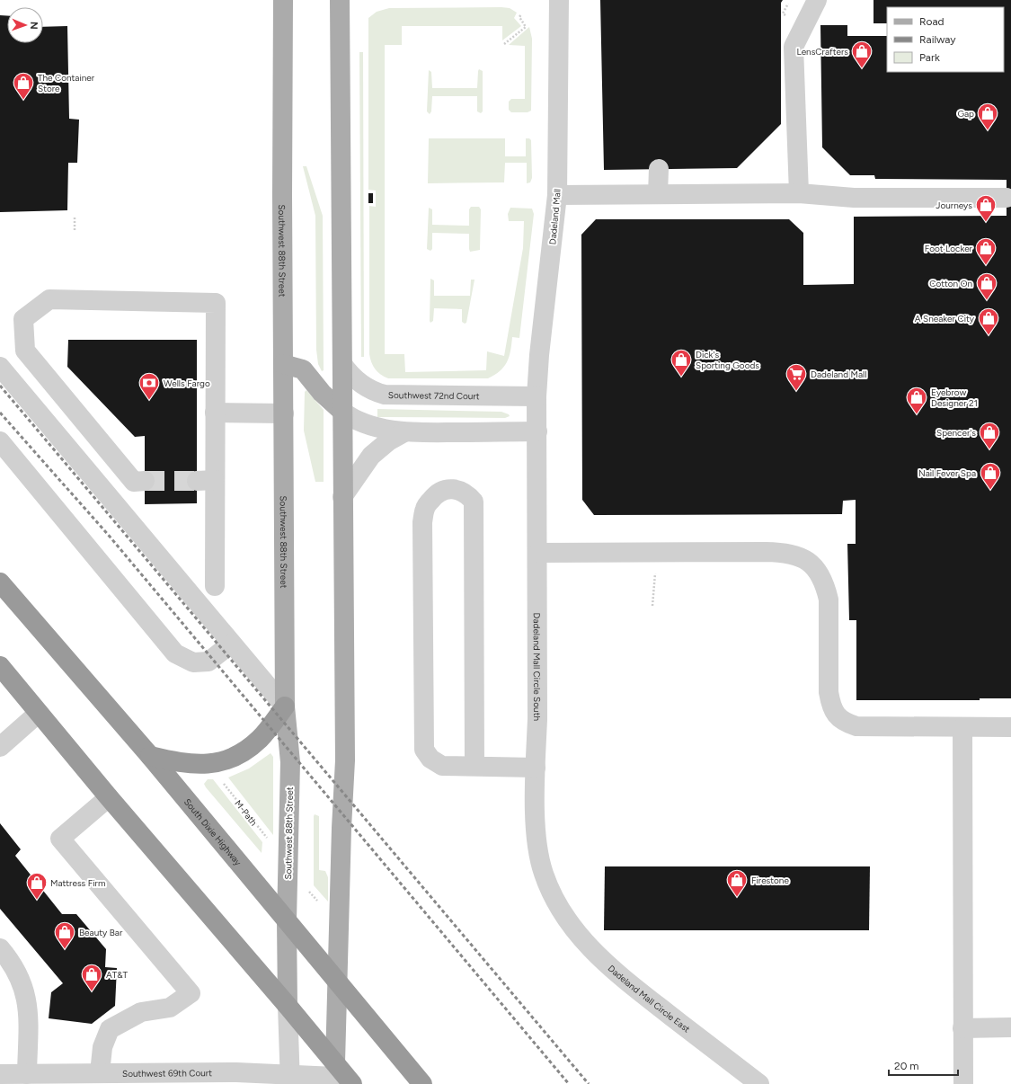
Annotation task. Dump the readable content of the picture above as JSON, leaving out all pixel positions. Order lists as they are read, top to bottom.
{
  "streets": {
    "highway": ["South Dixie Highway"],
    "main road": ["Southwest 88th Street"],
    "street": [
      "Dadeland Mall",
      "Southwest 72nd Court",
      "Dadeland Mall Circle South",
      "Dadeland Mall Circle East",
      "Southwest 69th Court"
    ],
    "path": ["M-Path"]
  },
  "crossings": [
    ["Dadeland Mall", "Southwest 72nd Court"],
    ["Dadeland Mall", "Dadeland Mall Circle South"],
    ["Southwest 88th Street", "South Dixie Highway"],
    ["Southwest 88th Street", "Southwest 69th Court"],
    ["Dadeland Mall Circle South", "Dadeland Mall Circle East"]
  ],
  "places": {
    "shop": [
      "LensCrafters",
      "The Container Store",
      "Gap",
      "Journeys",
      "Foot Locker",
      "Cotton On",
      "A Sneaker City",
      "Dick's Sporting Goods",
      "Eyebrow Designer 21",
      "Spencer's",
      "Nail Fever Spa",
      "Firestone",
      "Mattress Firm",
      "Beauty Bar",
      "AT&T"
    ],
    "supermarket": ["Dadeland Mall"],
    "bank": ["Wells Fargo"]
  },
  "legend": ["Road", "Railway", "Park"],
  "scale_bar": "20 m",
  "north": "right"
}
